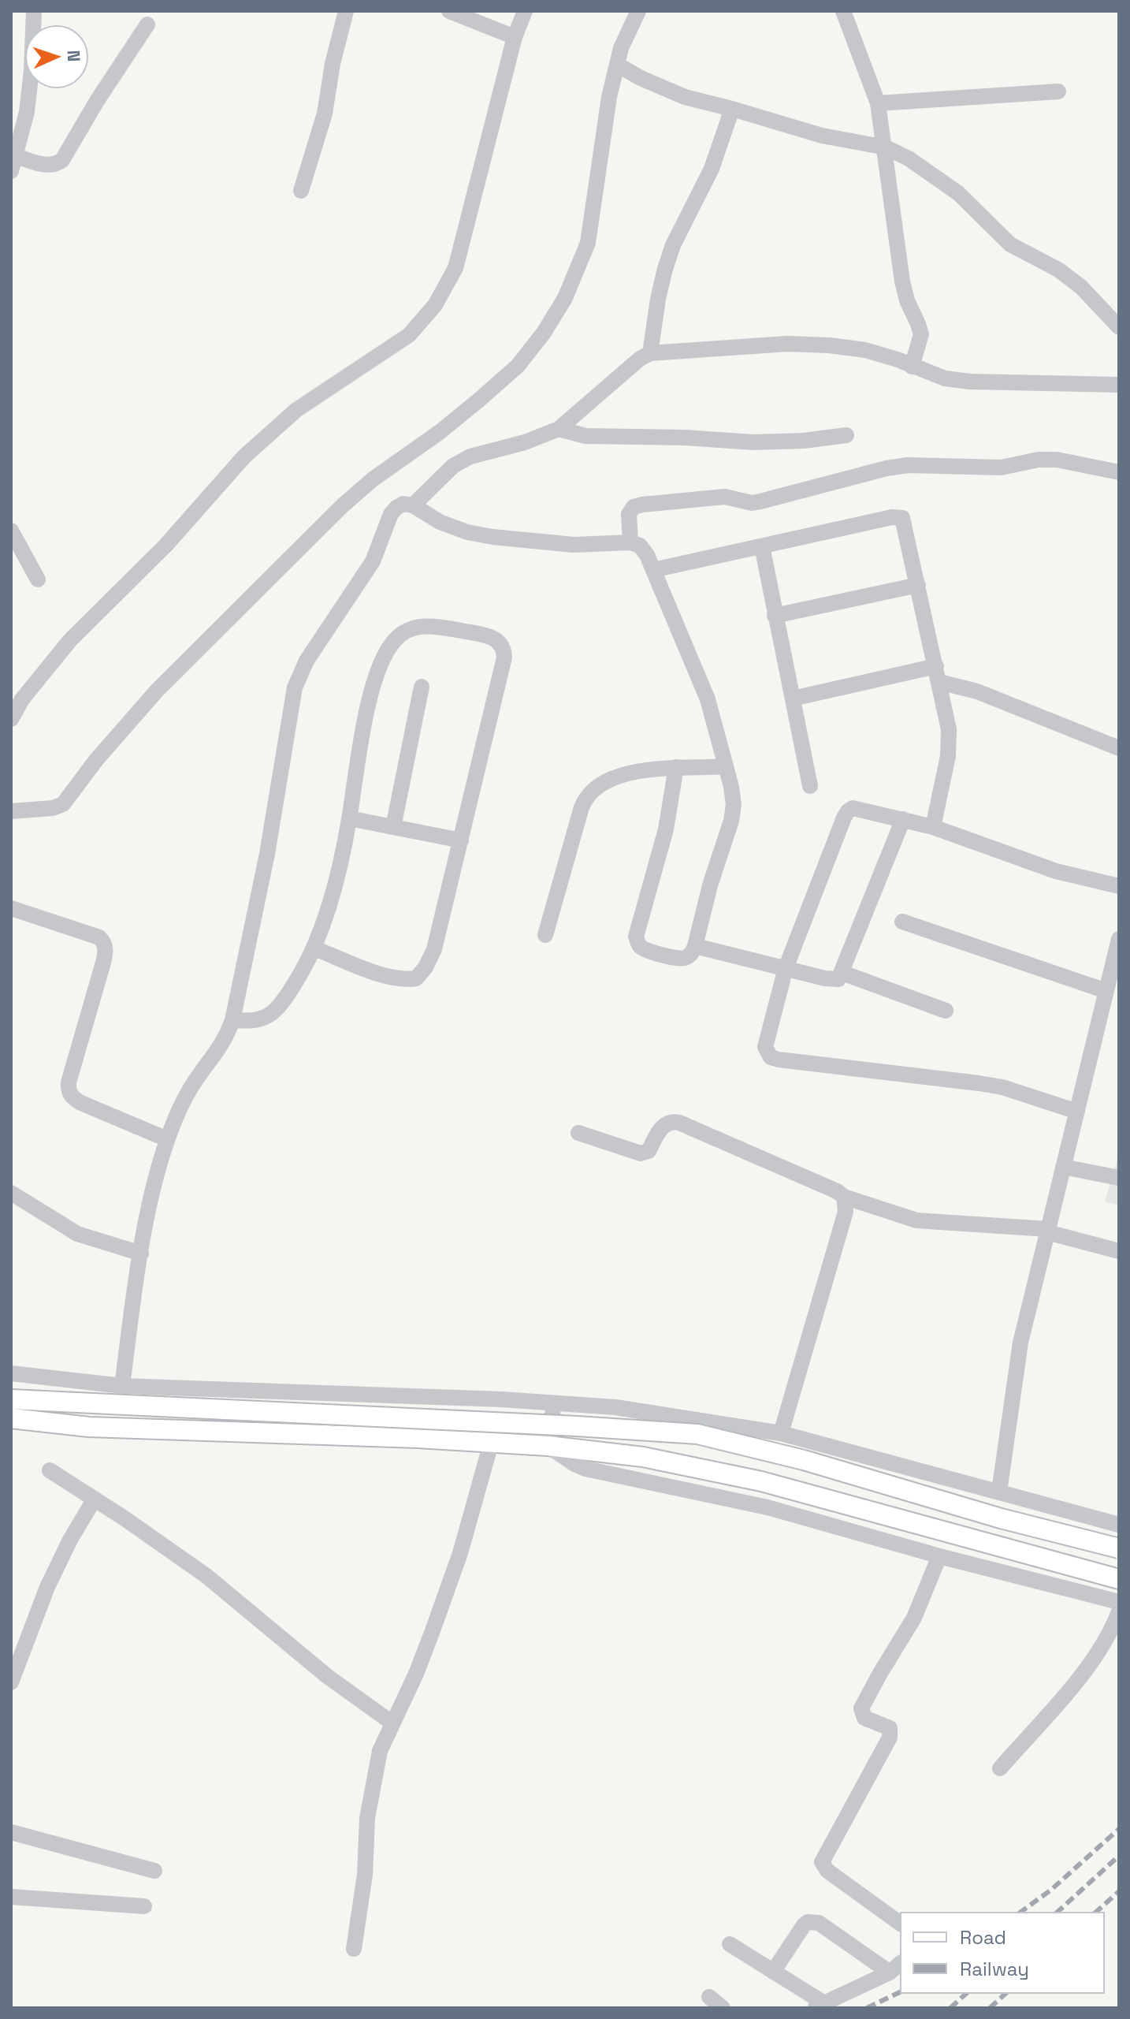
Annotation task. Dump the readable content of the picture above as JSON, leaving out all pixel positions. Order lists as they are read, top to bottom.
{
  "legend": ["Road", "Railway"],
  "north": "right"
}
